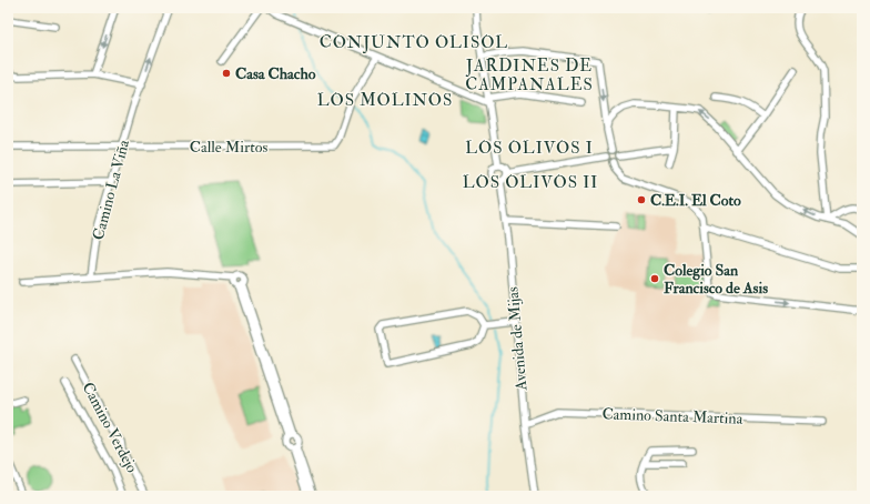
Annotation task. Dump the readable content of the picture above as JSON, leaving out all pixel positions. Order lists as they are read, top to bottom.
{
  "streets": {
    "street": [
      "Calle Mirtos",
      "Camino La Viña",
      "Avenida de Mijas",
      "Camino Santa Martina",
      "Camino Verdejo"
    ]
  },
  "crossings": [
    ["Calle Mirtos", "Camino La Viña"],
    ["Avenida de Mijas", "Camino Santa Martina"]
  ],
  "districts": [
    "CONJUNTO OLISOL",
    "JARDINES DE CAMPANALES",
    "LOS MOLINOS",
    "LOS OLIVOS I",
    "LOS OLIVOS II"
  ],
  "places": ["Casa Chacho", "C.E.I. El Coto", "Colegio San Francisco de Asis"]
}
